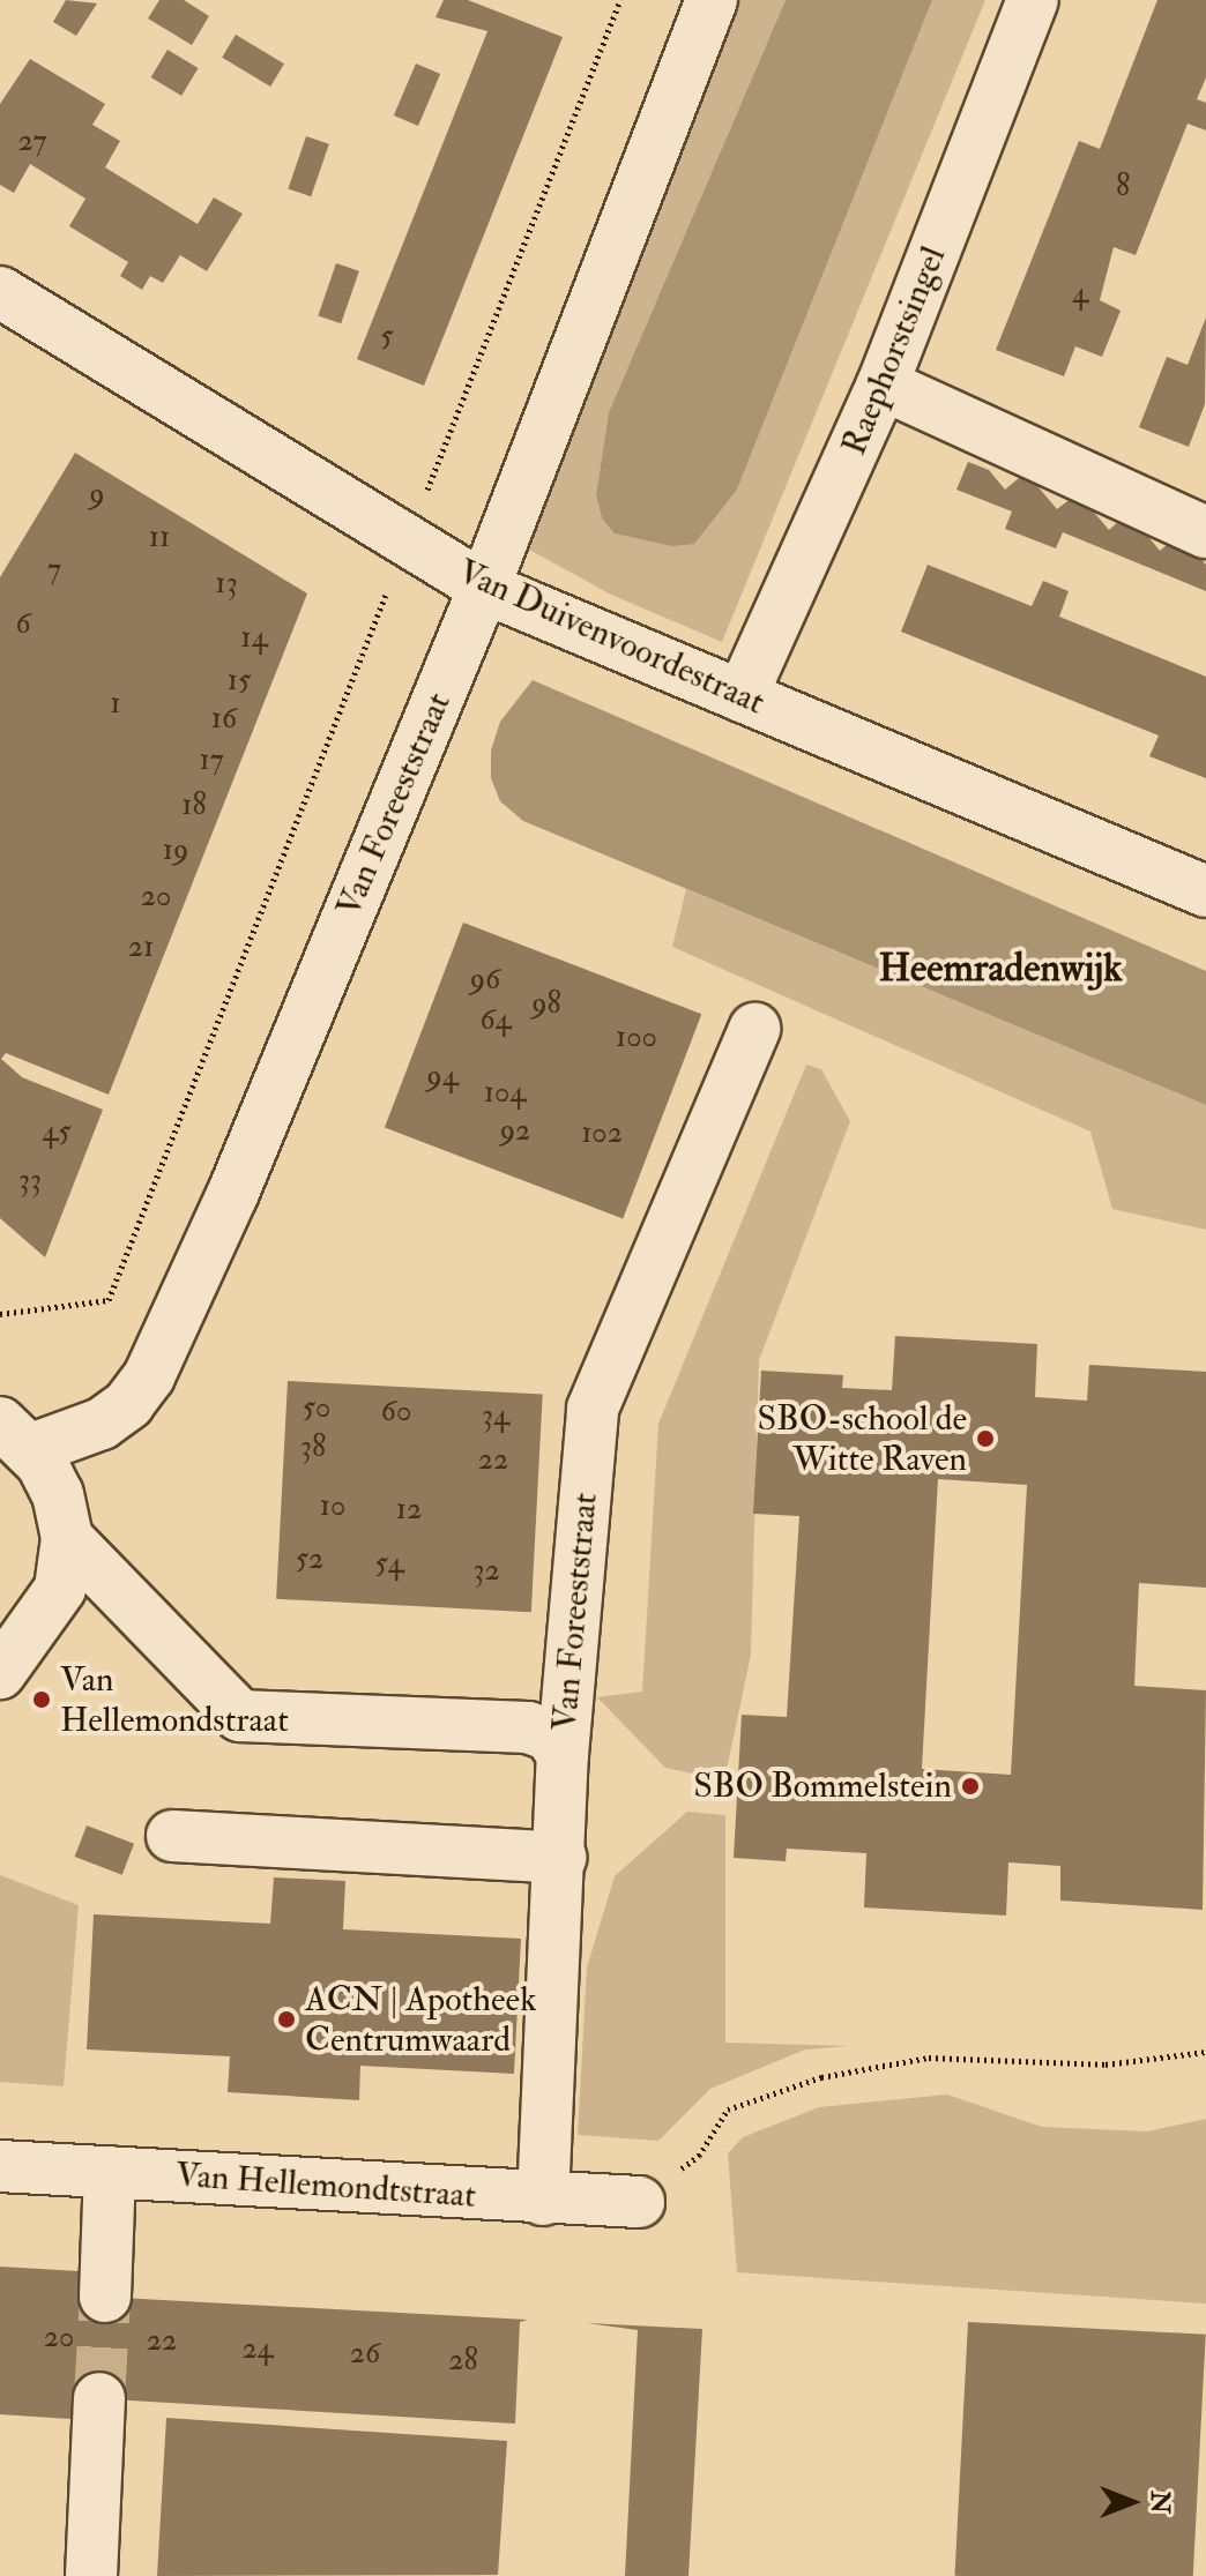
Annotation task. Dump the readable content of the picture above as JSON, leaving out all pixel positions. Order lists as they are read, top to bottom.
{
  "streets": {
    "street": [
      "Raephorstsingel",
      "Van Duivenvoordestraat",
      "Van Foreeststraat",
      "Van Hellemondtstraat"
    ]
  },
  "crossings": [
    ["Raephorstsingel", "Van Duivenvoordestraat"],
    ["Van Duivenvoordestraat", "Van Foreeststraat"]
  ],
  "districts": ["Heemradenwijk"],
  "places": [
    "SBO-school de Witte Raven",
    "Van Hellemondstraat",
    "SBO Bommelstein",
    "ACN | Apotheek Centrumwaard"
  ],
  "house_numbers": [
    "27",
    "8",
    "4",
    "5",
    "9",
    "11",
    "7",
    "13",
    "6",
    "14",
    "15",
    "1",
    "16",
    "17",
    "18",
    "19",
    "20",
    "21",
    "96",
    "98",
    "64",
    "100",
    "94",
    "104",
    "92",
    "45",
    "102",
    "33",
    "50",
    "60",
    "34",
    "38",
    "22",
    "10",
    "12",
    "52",
    "54",
    "32",
    "20",
    "22",
    "24",
    "26",
    "28"
  ],
  "north": "right"
}
